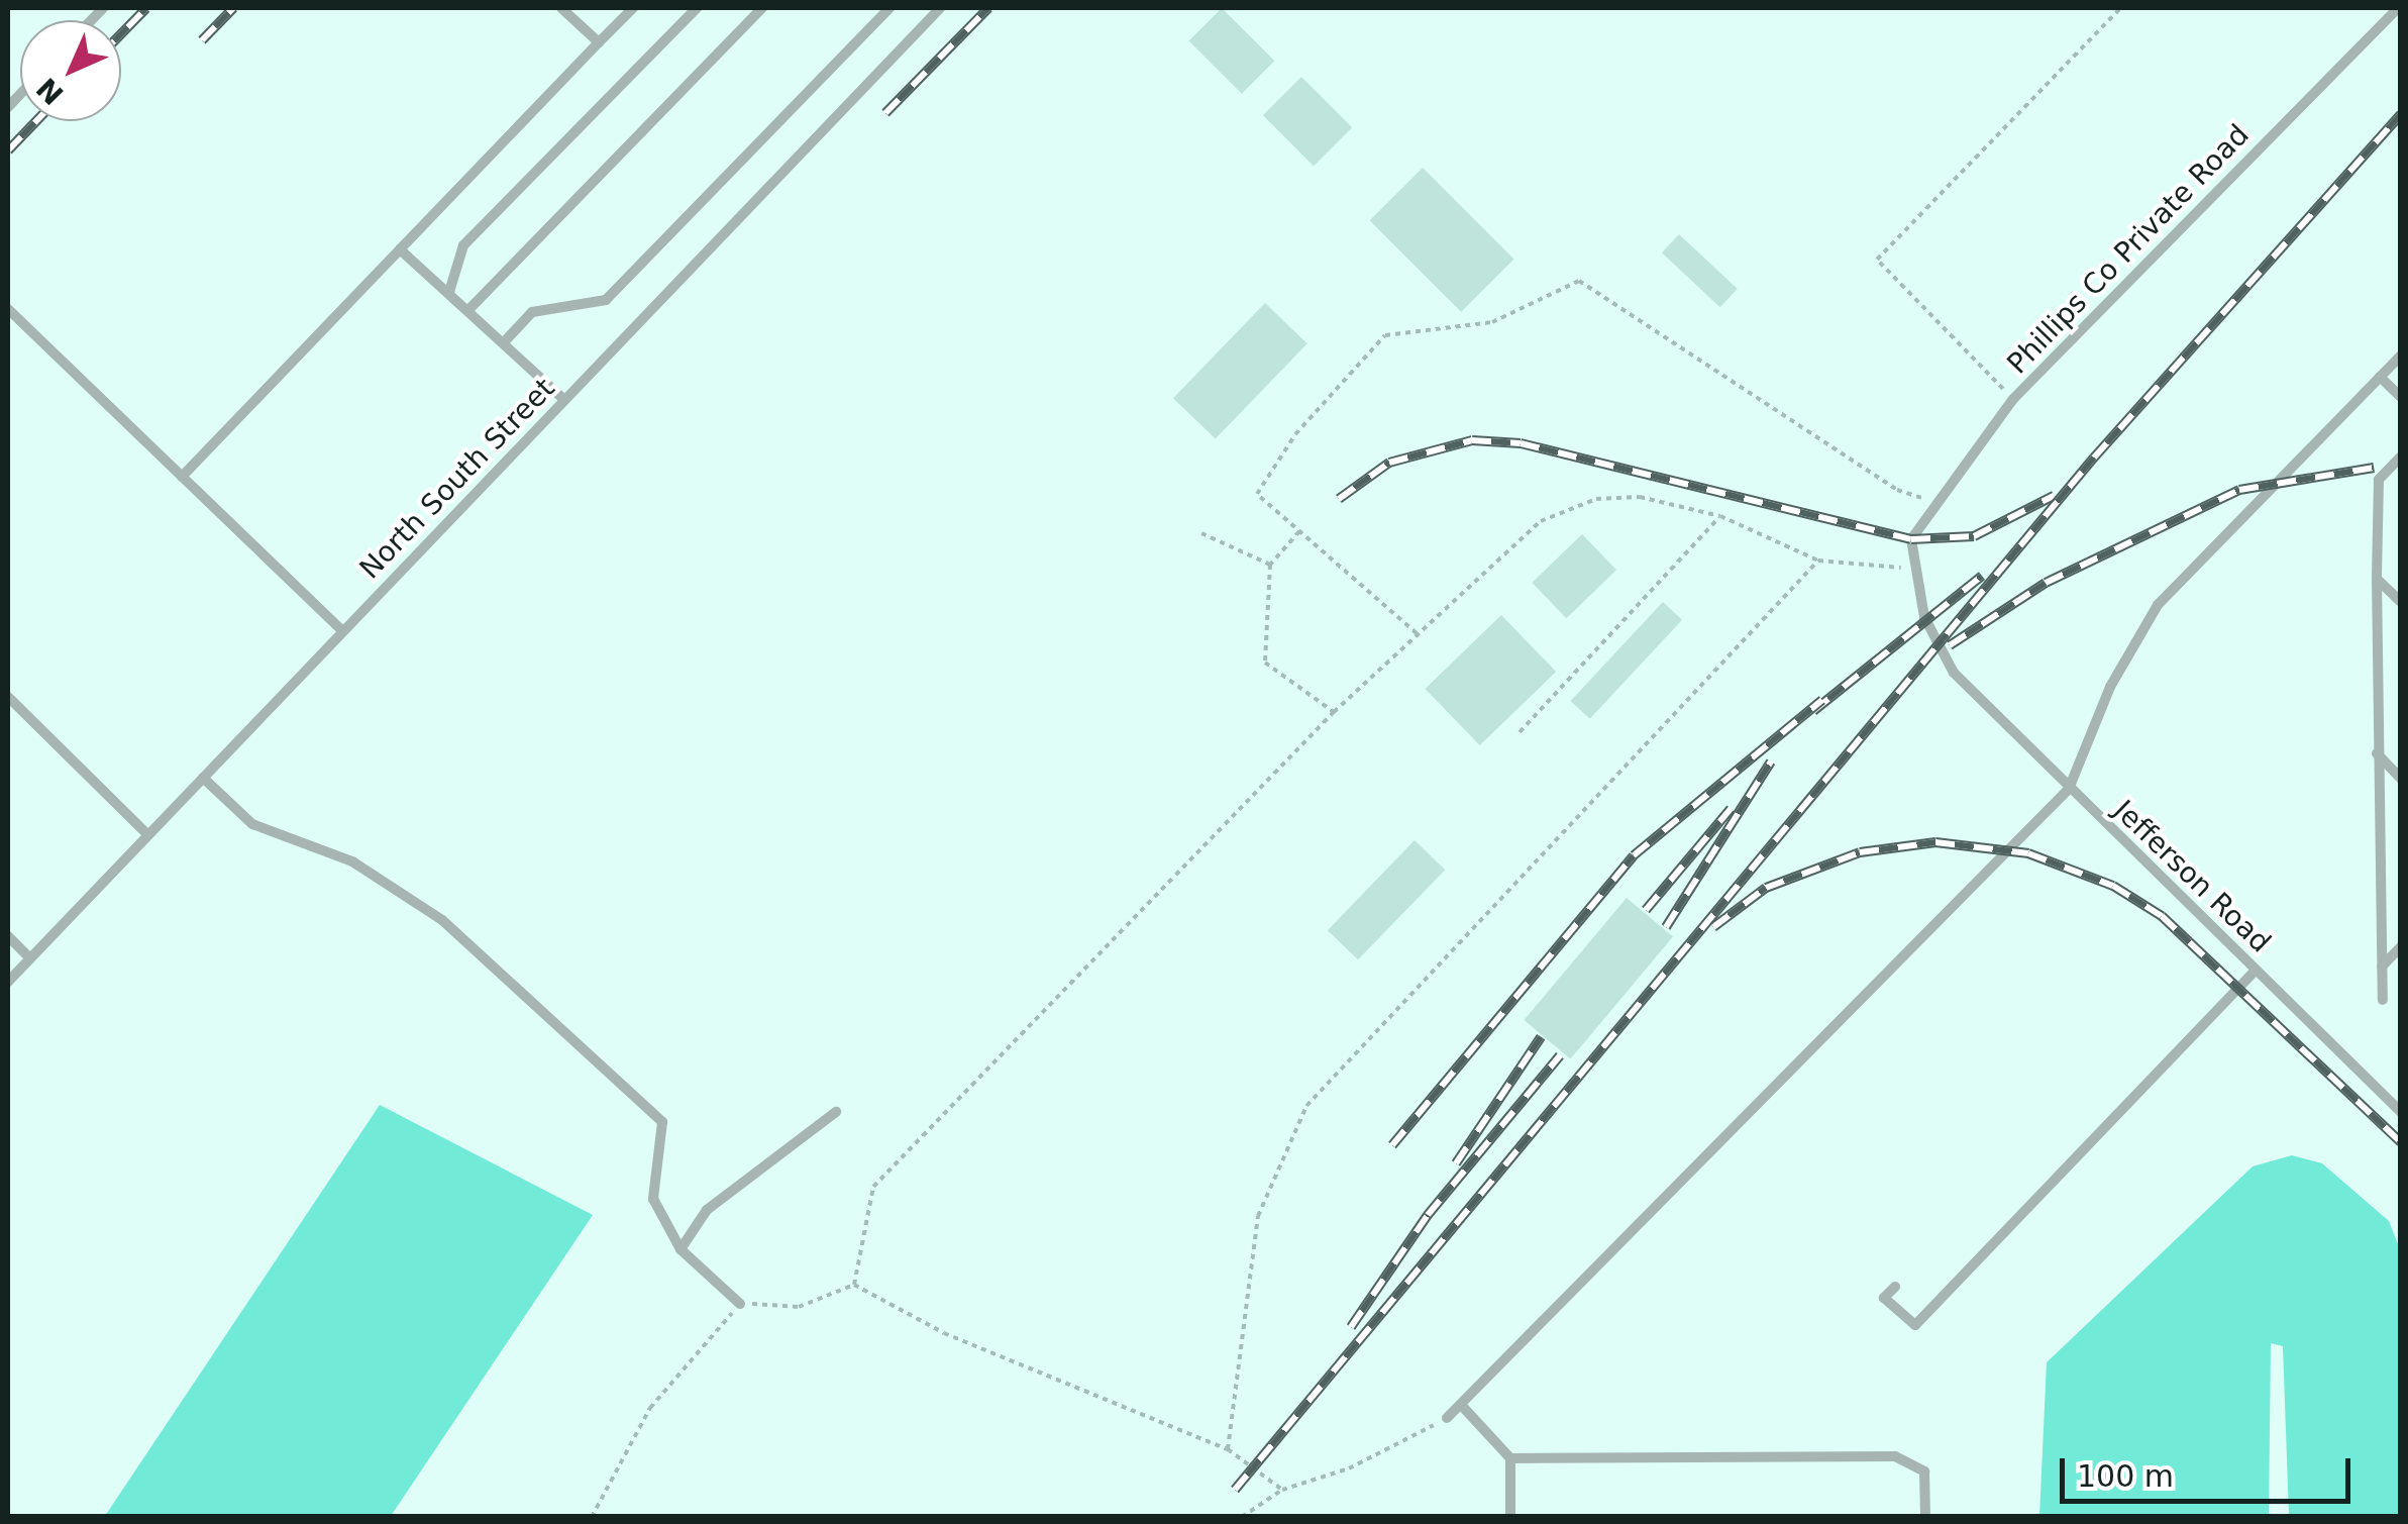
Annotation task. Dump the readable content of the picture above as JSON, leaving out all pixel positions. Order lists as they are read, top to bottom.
{
  "streets": {
    "lane": ["Phillips Co Private Road", "North South Street", "Jefferson Road"]
  },
  "crossings": [
    ["Phillips Co Private Road", "Jefferson Road"]
  ],
  "scale_bar": "100 m",
  "north": "bottom left"
}
